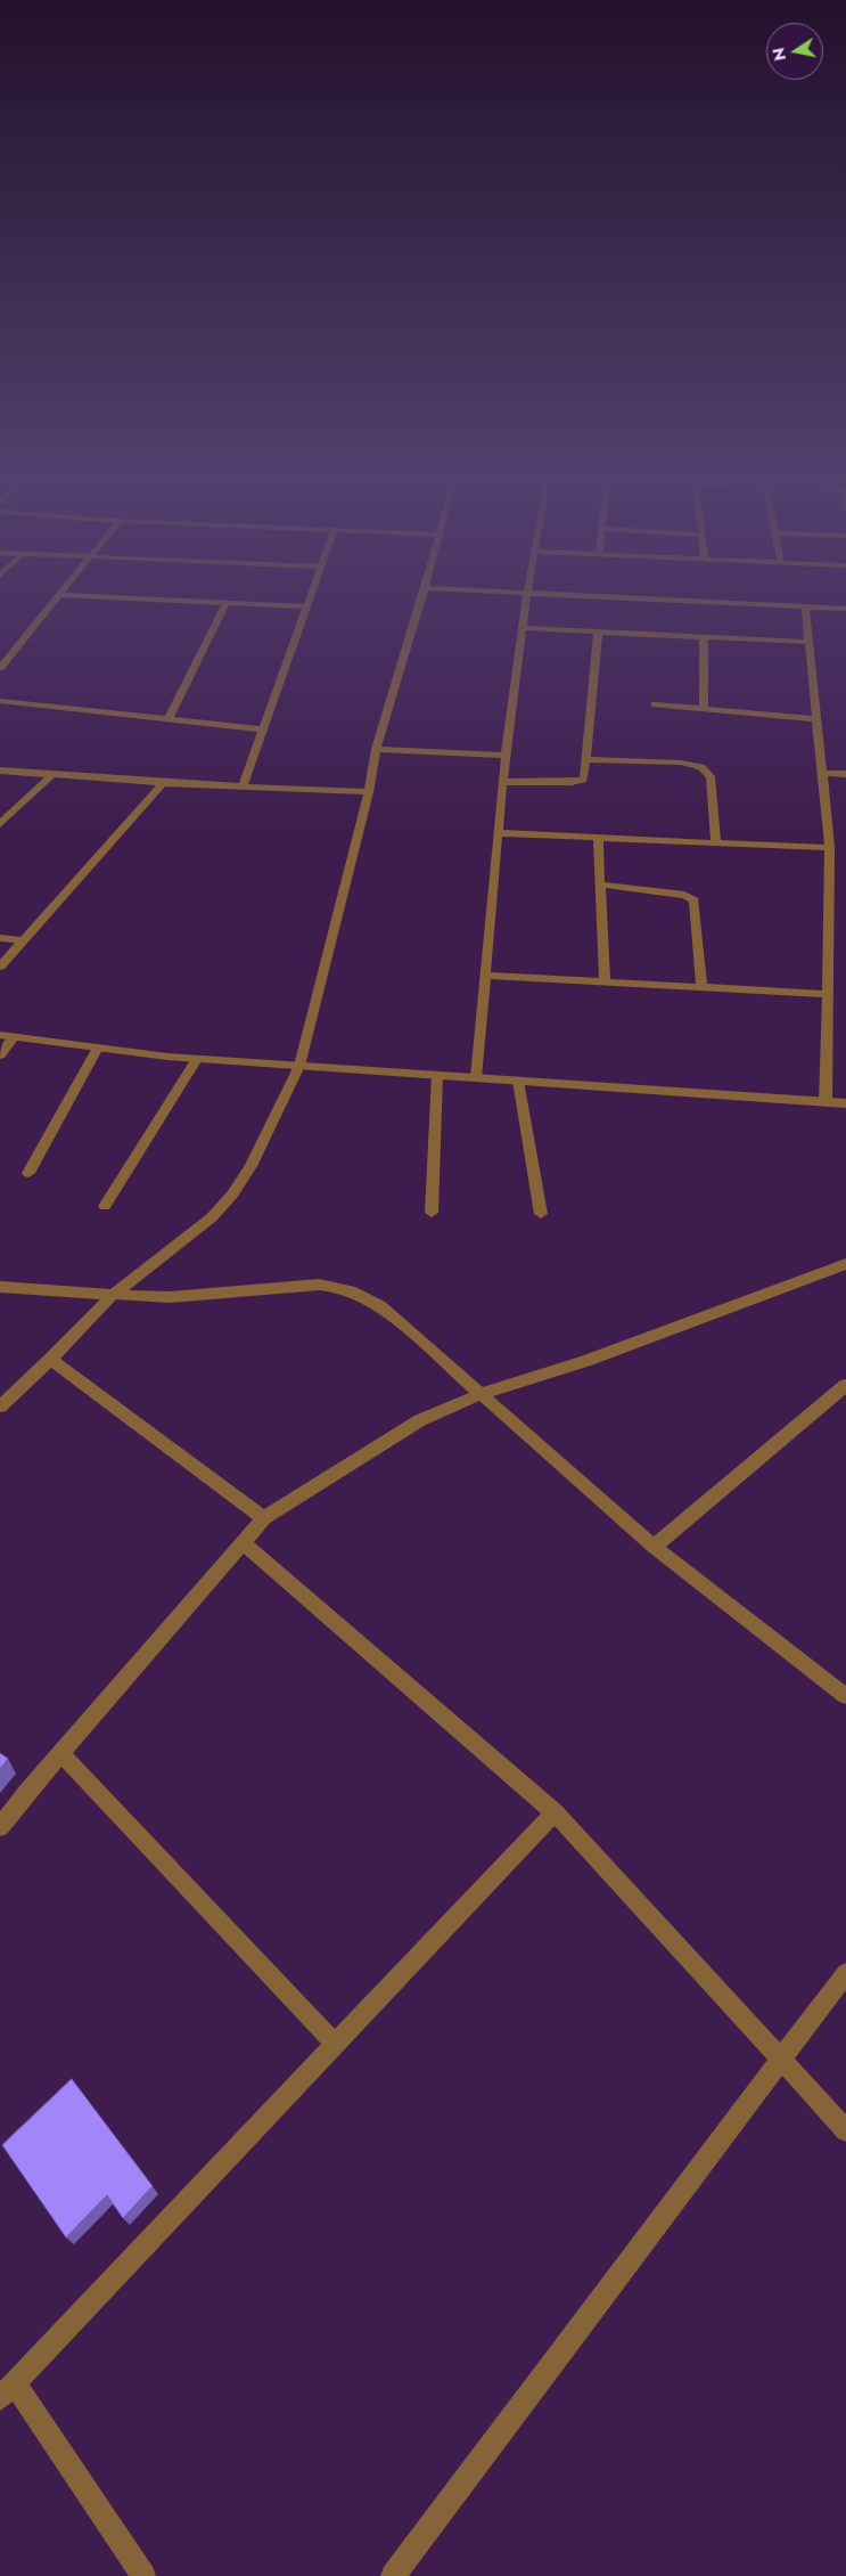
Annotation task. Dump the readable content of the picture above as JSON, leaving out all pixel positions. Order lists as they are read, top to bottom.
{
  "north": "left"
}
